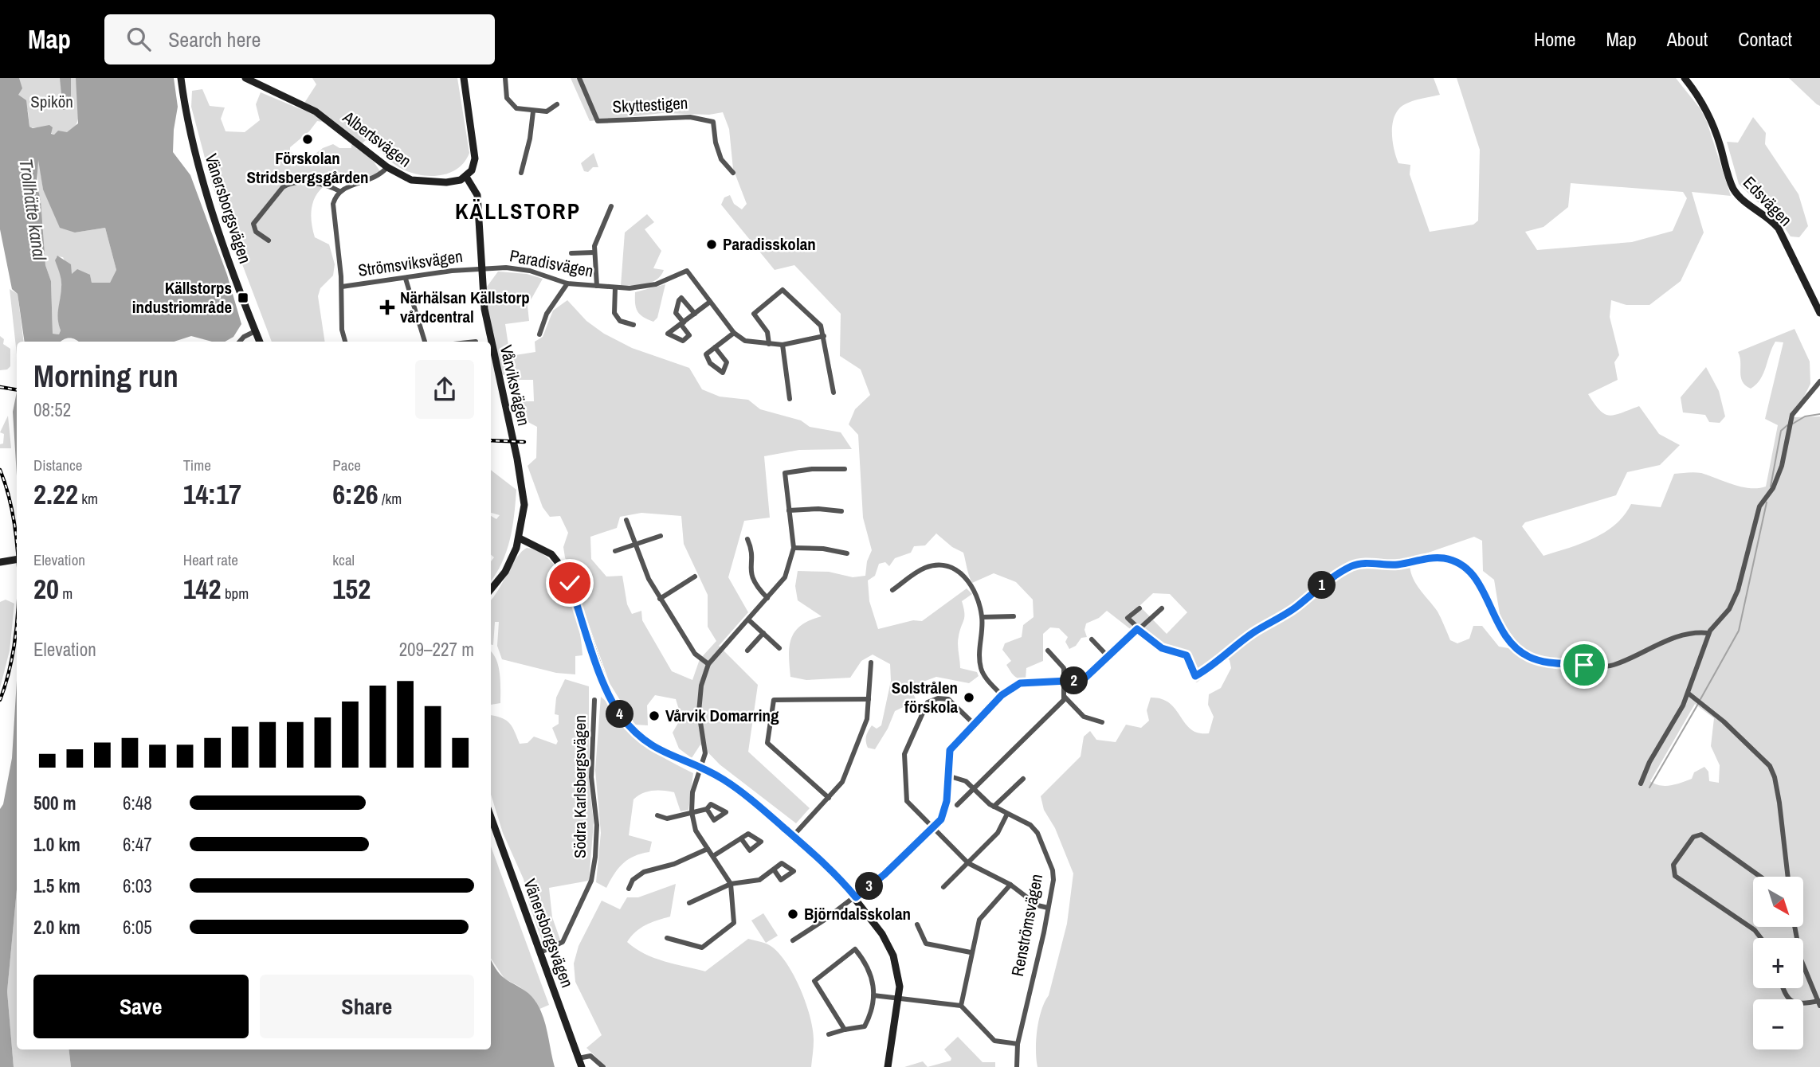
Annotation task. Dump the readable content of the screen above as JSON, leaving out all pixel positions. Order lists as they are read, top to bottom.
{
  "streets": {
    "street": [
      "Skyttestigen",
      "Albertsvägen",
      "Edsvägen",
      "Vänersborgsvägen",
      "Strömsviksvägen",
      "Paradisvägen",
      "Vårviksvägen",
      "Södra Karlsbergsvägen",
      "Renströmsvägen"
    ]
  },
  "crossings": [
    ["Albertsvägen", "Vårviksvägen"],
    ["Vänersborgsvägen", "Södra Karlsbergsvägen"],
    ["Strömsviksvägen", "Paradisvägen"],
    ["Strömsviksvägen", "Vårviksvägen"],
    ["Paradisvägen", "Vårviksvägen"]
  ],
  "districts": ["KÄLLSTORP"],
  "water": ["Trollhätte kanal"],
  "parks": ["Spikön"],
  "places": {
    "other": [
      "Förskolan Stridsbergsgården",
      "Paradisskolan",
      "Solstrålen förskola",
      "Vårvik Domarring",
      "Björndalsskolan"
    ],
    "transit": ["Källstorps industriområde"],
    "health": ["Närhälsan Källstorp vårdcentral"]
  },
  "north": "bottom right",
  "page": {
    "header": "Map",
    "search": "Search here",
    "nav": [
      "Home",
      "Map",
      "About",
      "Contact"
    ],
    "heading": ["Morning run", "08:52"],
    "stats": [
      ["Distance", "2.22 km"],
      ["Time", "14:17"],
      ["Pace", "6:26 /km"],
      ["Elevation", "20 m"],
      ["Heart rate", "142 bpm"],
      ["kcal", "152"]
    ],
    "pins": [
      "1",
      "2",
      "4",
      "3"
    ],
    "chart": ["Elevation", "209–227 m"],
    "list": [
      {
        "name": "500 m",
        "note": "6:48"
      },
      {
        "name": "1.0 km",
        "note": "6:47"
      },
      {
        "name": "1.5 km",
        "note": "6:03"
      },
      {
        "name": "2.0 km",
        "note": "6:05"
      }
    ],
    "map_buttons": ["+", "−"],
    "buttons": ["Save", "Share"]
  }
}
